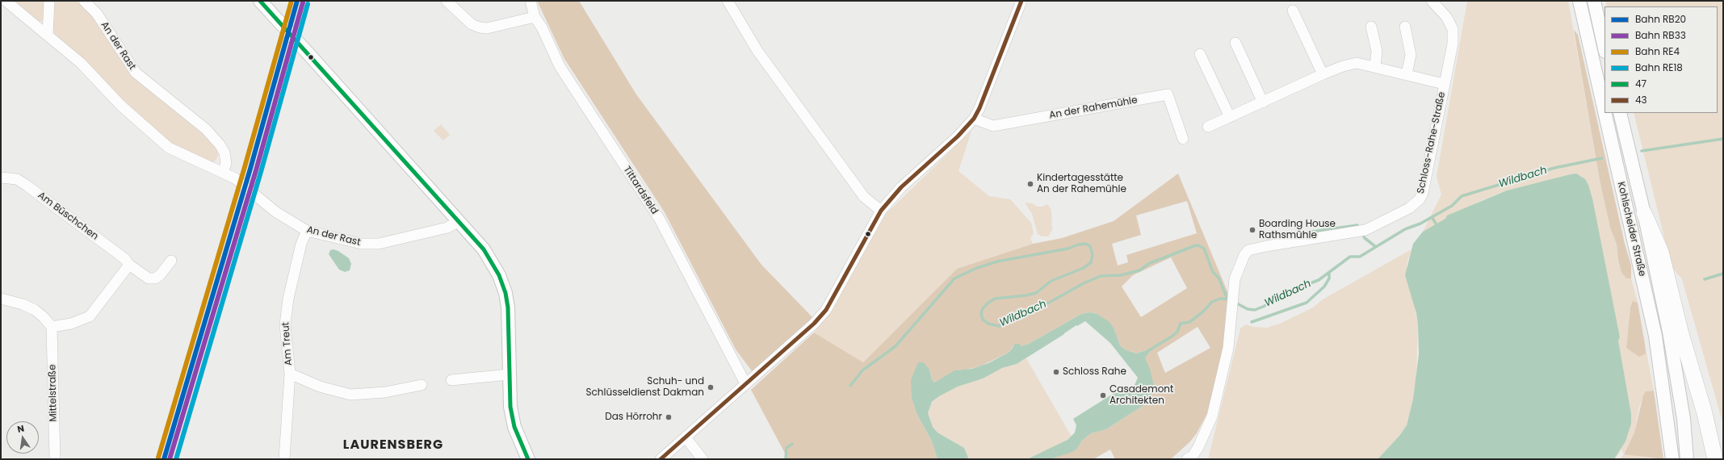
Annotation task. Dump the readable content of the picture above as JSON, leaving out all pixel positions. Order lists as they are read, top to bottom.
{
  "streets": {
    "main road": ["Kohlscheider Straße"],
    "street": [
      "An der Rast",
      "An der Rahemühle",
      "Schloss-Rahe-Straße",
      "Tittardsfeld",
      "Am Büschchen",
      "Am Treut",
      "Mittelstraße"
    ]
  },
  "crossings": [
    ["An der Rast", "Am Treut"]
  ],
  "districts": ["LAURENSBERG"],
  "water": ["Wildbach"],
  "places": [
    "Kindertagesstätte An der Rahemühle",
    "Boarding House Rathsmühle",
    "Schloss Rahe",
    "Schuh- und Schlüsseldienst Dakman",
    "Casademont Architekten",
    "Das Hörrohr"
  ],
  "lines": [
    "rail line RB20",
    "rail line RE4",
    "transit line 47",
    "transit line 43",
    "rail line RB33",
    "rail line RE18"
  ],
  "legend": [
    "Bahn RB20",
    "Bahn RB33",
    "Bahn RE4",
    "Bahn RE18",
    "47",
    "43"
  ],
  "north": "top"
}
